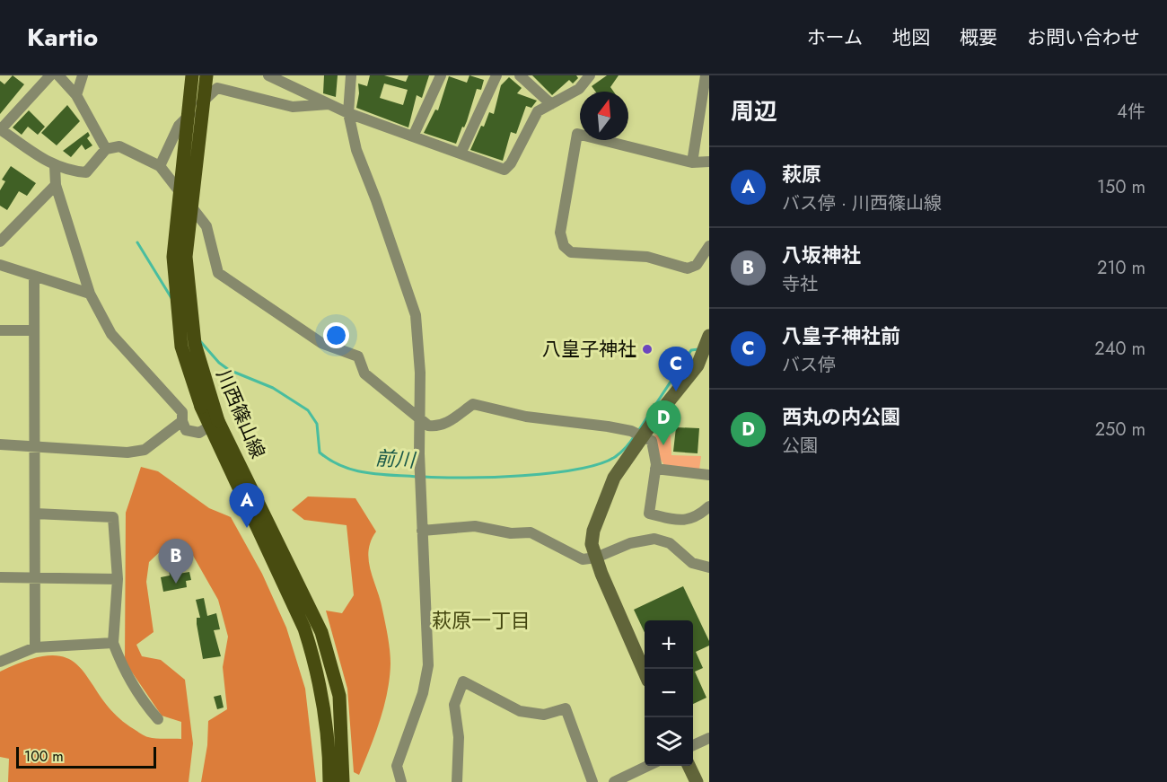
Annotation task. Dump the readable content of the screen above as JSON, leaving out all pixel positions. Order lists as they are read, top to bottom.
{
  "streets": {
    "main road": ["川西篠山線"]
  },
  "districts": ["萩原一丁目"],
  "water": ["前川"],
  "places": ["八皇子神社"],
  "scale_bar": "100 m",
  "north": "top",
  "page": {
    "header": "Kartio",
    "nav": [
      "ホーム",
      "地図",
      "概要",
      "お問い合わせ"
    ],
    "heading": ["周辺", "4件"],
    "list": [
      {
        "mark": "A",
        "name": "萩原",
        "note": "バス停 · 川西篠山線",
        "value": "150 m"
      },
      {
        "mark": "B",
        "name": "八坂神社",
        "note": "寺社",
        "value": "210 m"
      },
      {
        "mark": "C",
        "name": "八皇子神社前",
        "note": "バス停",
        "value": "240 m"
      },
      {
        "mark": "D",
        "name": "西丸の内公園",
        "note": "公園",
        "value": "250 m"
      }
    ],
    "pins": [
      "C",
      "D",
      "A",
      "B"
    ],
    "map_buttons": ["+", "−"],
    "scale": "100 m"
  }
}
